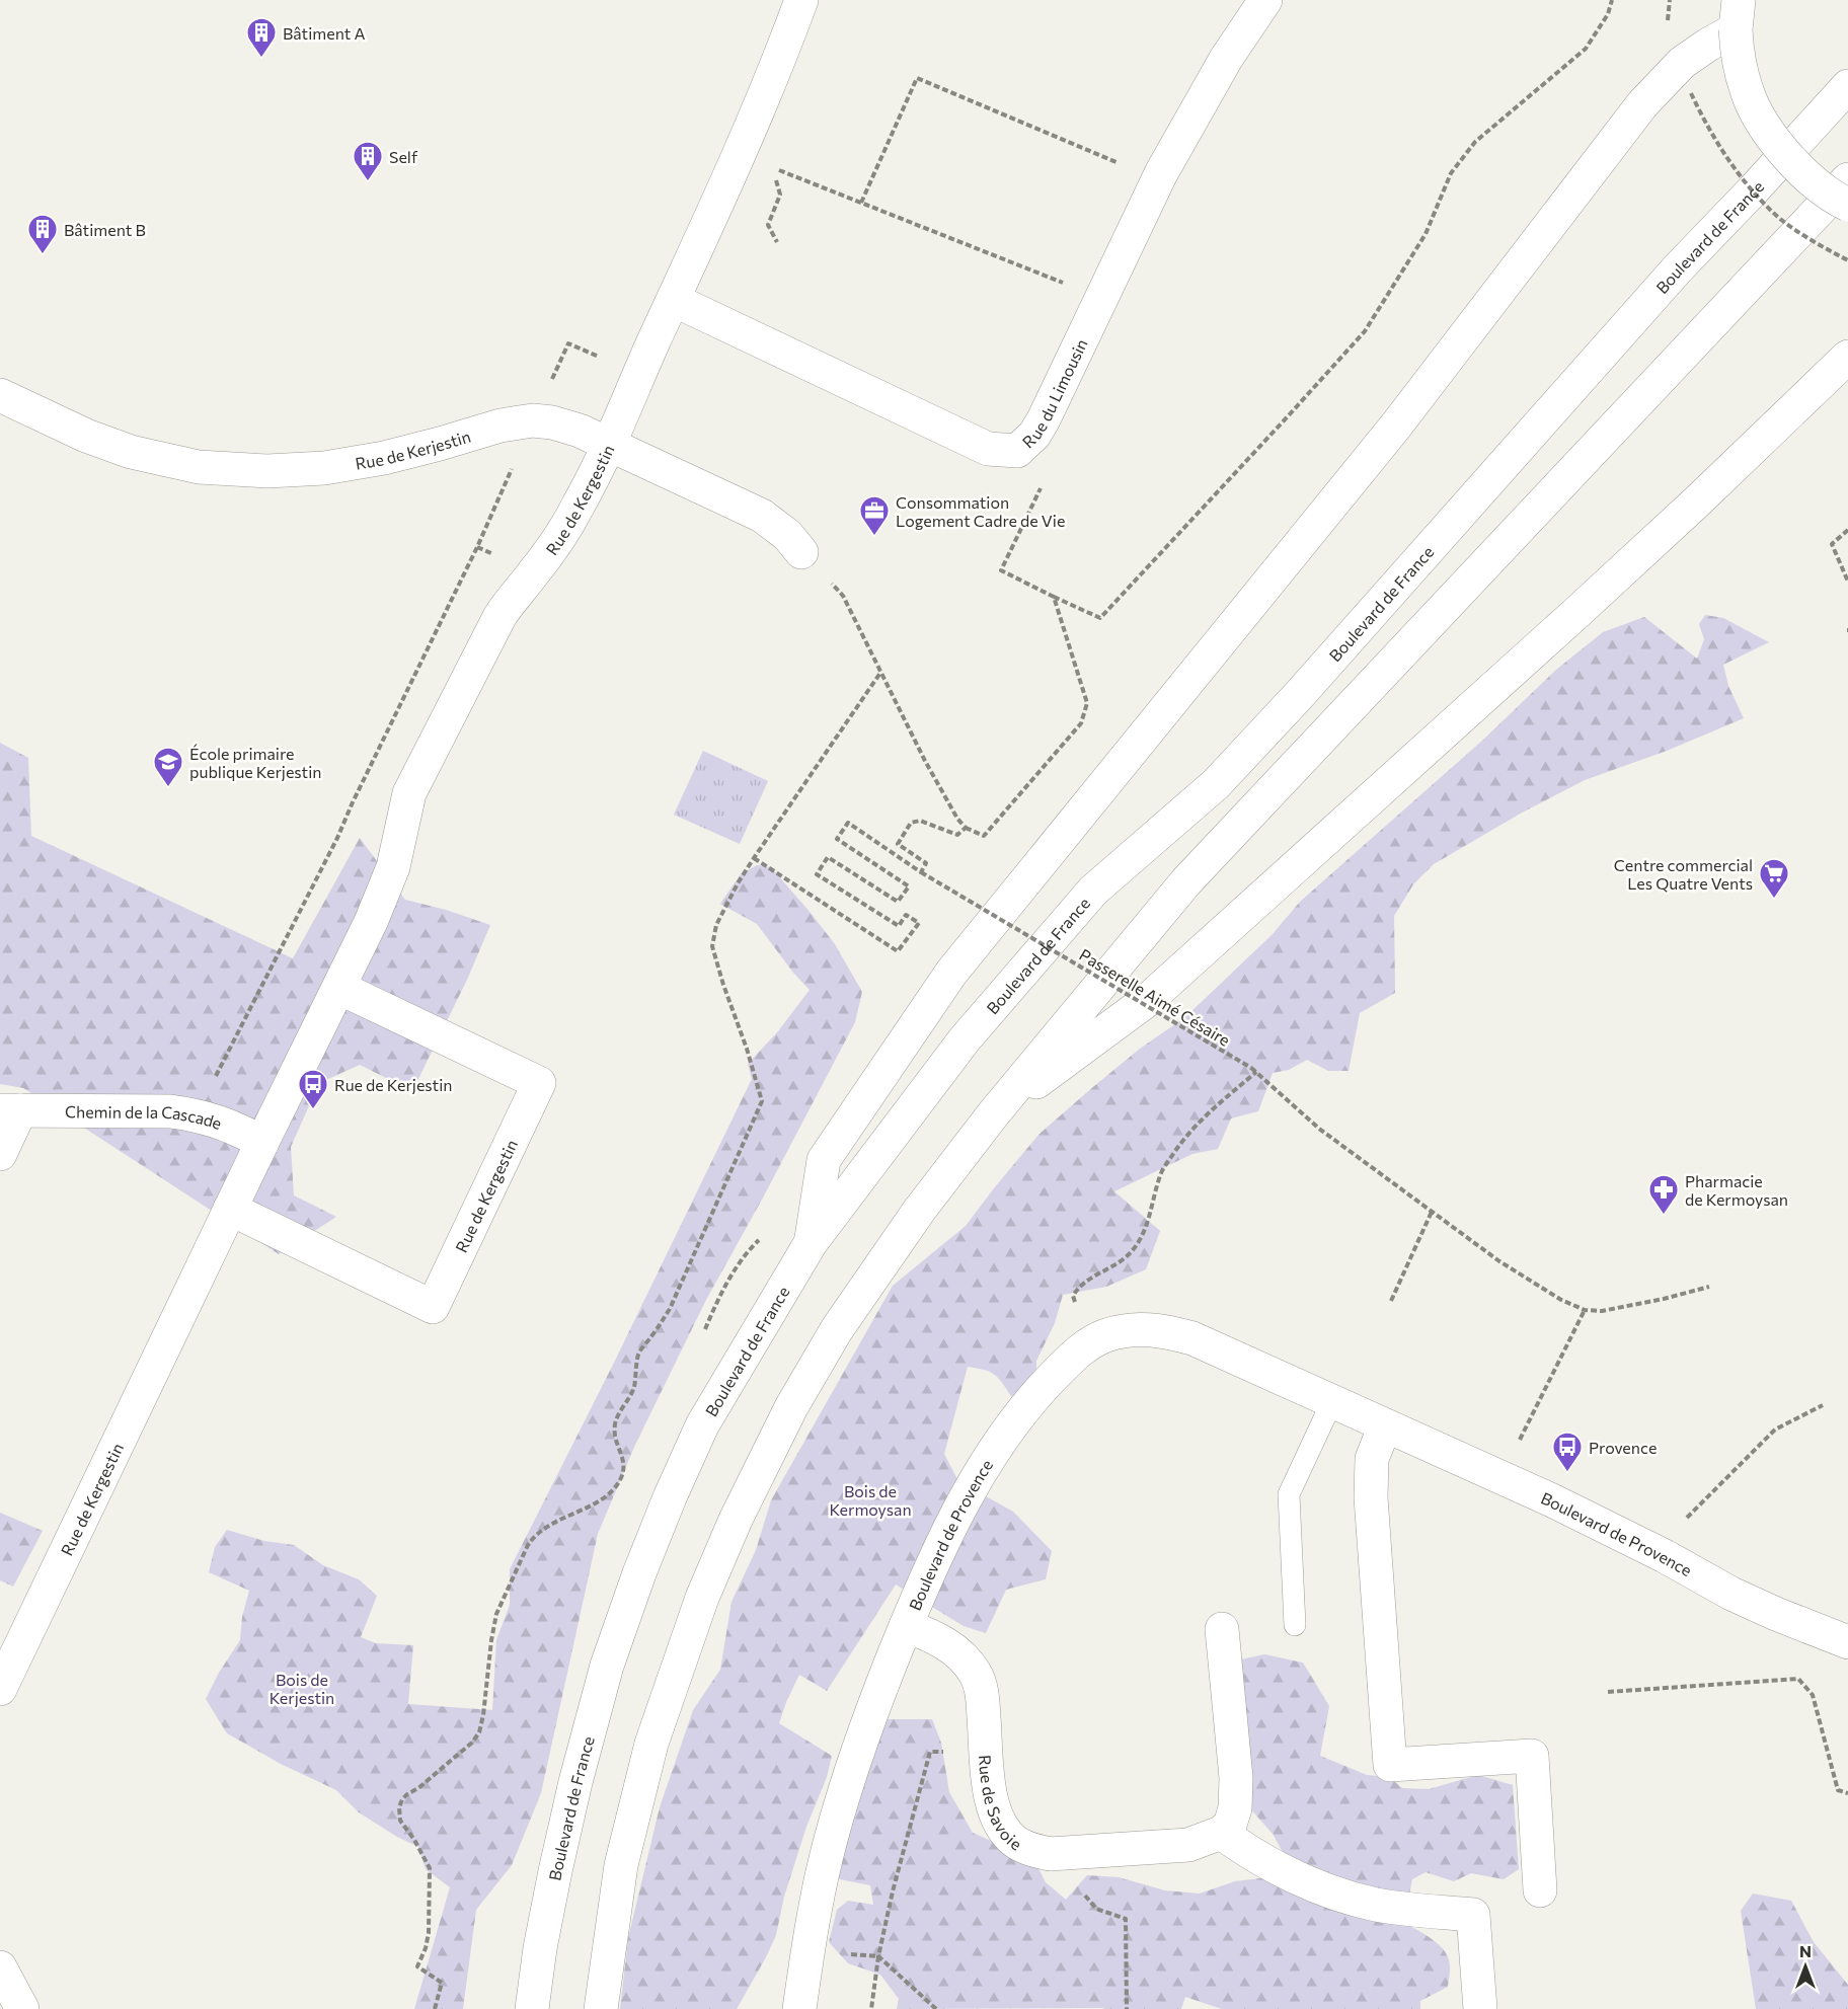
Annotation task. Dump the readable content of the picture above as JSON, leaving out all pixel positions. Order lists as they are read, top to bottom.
{
  "streets": {
    "street": [
      "Boulevard de France",
      "Rue du Limousin",
      "Rue de Kerjestin",
      "Rue de Kergestin",
      "Chemin de la Cascade",
      "Boulevard de Provence",
      "Rue de Savoie"
    ],
    "path": ["Passerelle Aimé Césaire"]
  },
  "crossings": [
    ["Rue du Limousin", "Rue de Kergestin"],
    ["Rue de Kerjestin", "Rue de Kergestin"],
    ["Rue de Kergestin", "Chemin de la Cascade"],
    ["Boulevard de Provence", "Rue de Savoie"]
  ],
  "parks": ["Bois de Kermoysan", "Bois de Kerjestin"],
  "places": {
    "building": ["Bâtiment A", "Self", "Bâtiment B"],
    "office": ["Consommation Logement Cadre de Vie"],
    "school or university": ["École primaire publique Kerjestin"],
    "supermarket": ["Centre commercial Les Quatre Vents"],
    "bus stop": ["Rue de Kerjestin", "Provence"],
    "pharmacy": ["Pharmacie de Kermoysan"]
  },
  "north": "top"
}
